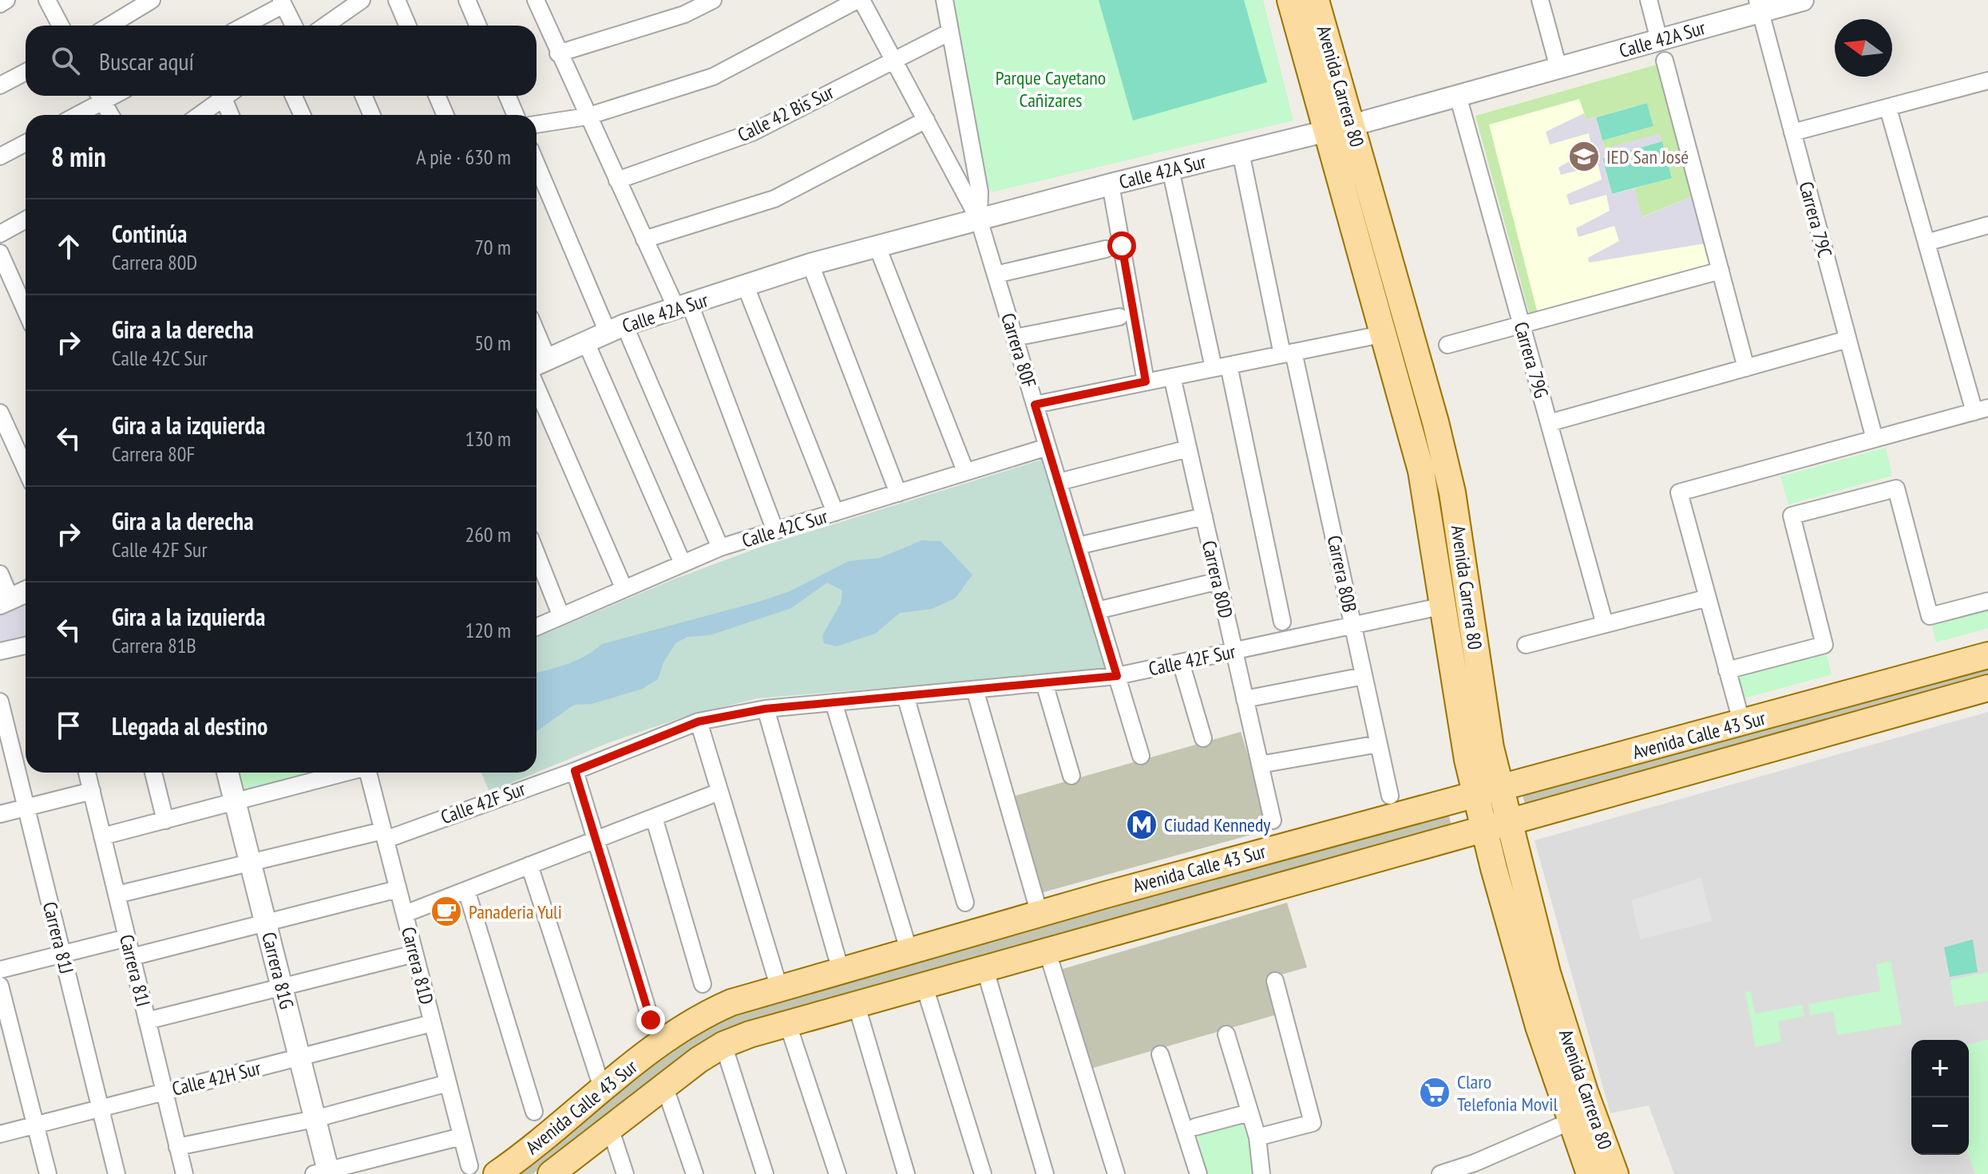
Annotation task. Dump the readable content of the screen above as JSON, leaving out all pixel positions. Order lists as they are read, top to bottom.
{
  "streets": {
    "main road": ["Avenida Carrera 80", "Avenida Calle 43 Sur"],
    "street": [
      "Calle 42A Sur",
      "Calle 42 Bis Sur",
      "Carrera 79C",
      "Carrera 80F",
      "Carrera 79G",
      "Calle 42C Sur",
      "Carrera 80B",
      "Carrera 80D",
      "Calle 42F Sur",
      "Carrera 81J",
      "Carrera 81D",
      "Carrera 81I",
      "Carrera 81G",
      "Calle 42H Sur"
    ]
  },
  "crossings": [
    ["Calle 42A Sur", "Avenida Carrera 80"],
    ["Calle 42A Sur", "Carrera 79C"],
    ["Calle 42A Sur", "Carrera 80F"],
    ["Calle 42A Sur", "Carrera 79G"],
    ["Calle 42A Sur", "Carrera 80B"],
    ["Avenida Carrera 80", "Calle 42F Sur"],
    ["Avenida Carrera 80", "Avenida Calle 43 Sur"],
    ["Calle 42 Bis Sur", "Carrera 80F"],
    ["Carrera 80F", "Calle 42C Sur"],
    ["Carrera 80F", "Calle 42F Sur"],
    ["Carrera 80B", "Calle 42F Sur"],
    ["Carrera 80D", "Calle 42F Sur"],
    ["Calle 42F Sur", "Carrera 81D"],
    ["Calle 42F Sur", "Carrera 81I"],
    ["Calle 42F Sur", "Carrera 81G"],
    ["Carrera 81J", "Calle 42H Sur"],
    ["Carrera 81D", "Calle 42H Sur"],
    ["Carrera 81I", "Calle 42H Sur"],
    ["Carrera 81G", "Calle 42H Sur"]
  ],
  "parks": ["Parque Cayetano Cañizares"],
  "places": {
    "school or university": ["IED San José"],
    "metro station": ["Ciudad Kennedy"],
    "cafe": ["Panaderia Yuli"],
    "supermarket": ["Claro Telefonia Movil"]
  },
  "north": "left",
  "page": {
    "search": "Buscar aquí",
    "heading": ["8 min", "A pie · 630 m"],
    "list": [
      ["Continúa", "Carrera 80D", "70 m"],
      ["Gira a la derecha", "Calle 42C Sur", "50 m"],
      ["Gira a la izquierda", "Carrera 80F", "130 m"],
      ["Gira a la derecha", "Calle 42F Sur", "260 m"],
      ["Gira a la izquierda", "Carrera 81B", "120 m"],
      "Llegada al destino"
    ],
    "map_buttons": ["+", "−"]
  }
}
